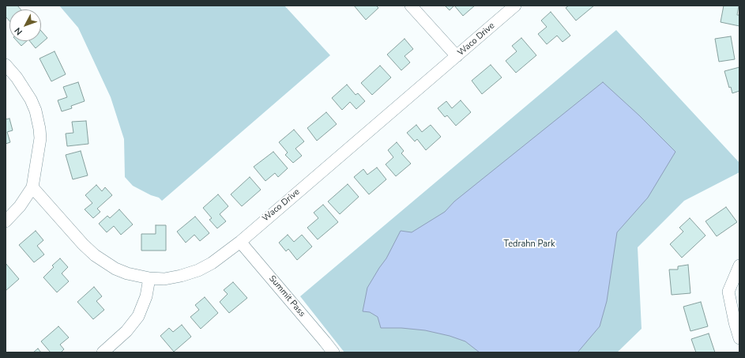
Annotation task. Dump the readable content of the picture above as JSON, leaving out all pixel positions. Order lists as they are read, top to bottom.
{
  "streets": {
    "street": ["Waco Drive", "Summit Pass"]
  },
  "crossings": [
    ["Waco Drive", "Summit Pass"]
  ],
  "parks": ["Tedrahn Park"],
  "north": "bottom left"
}
